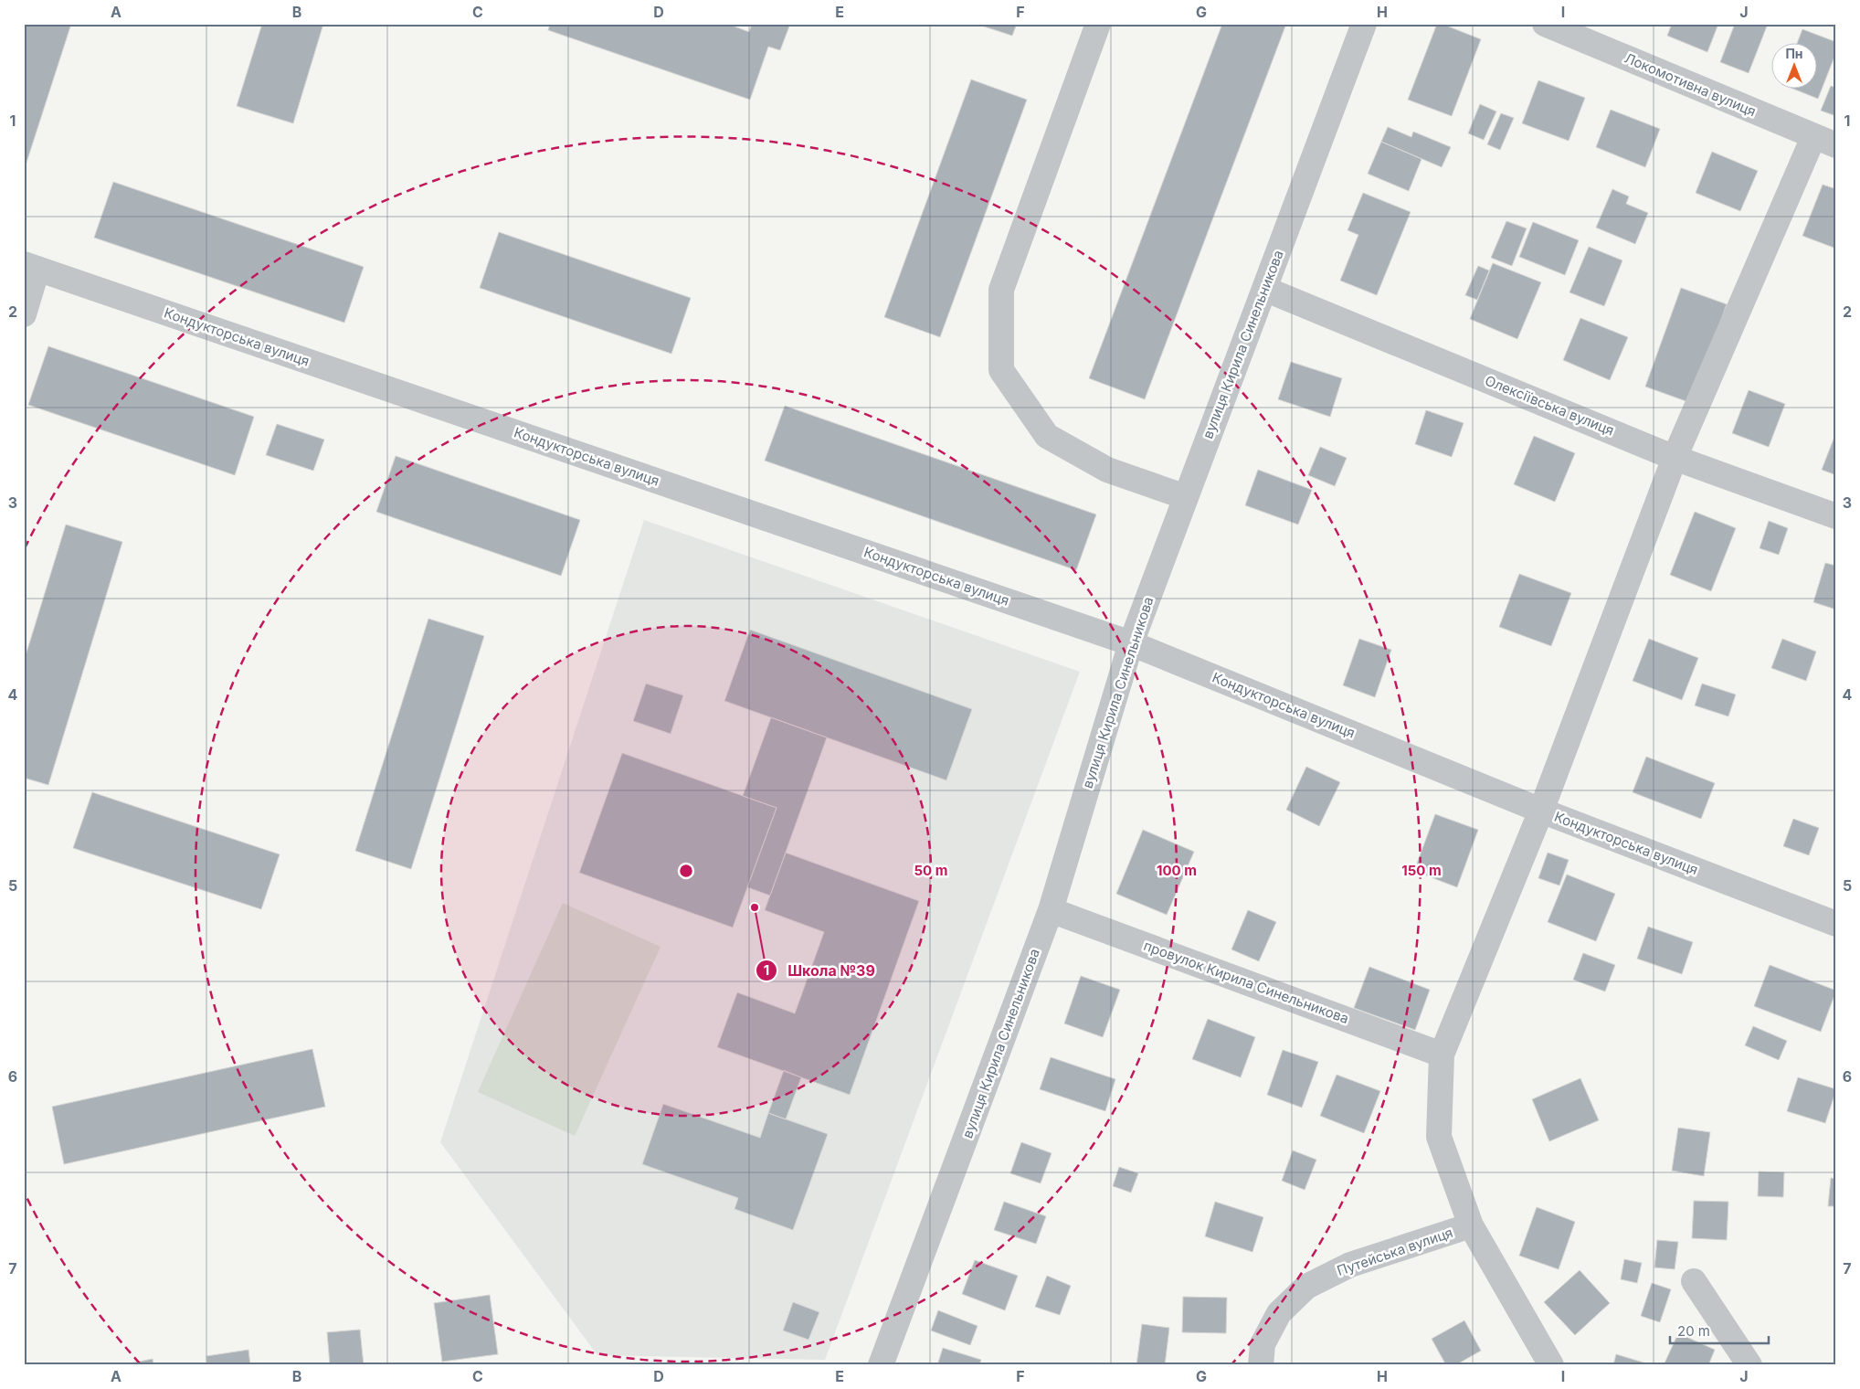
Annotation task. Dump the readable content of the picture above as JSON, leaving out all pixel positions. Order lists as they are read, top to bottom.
{
  "streets": {
    "street": [
      "Локомотивна вулиця",
      "Кондукторська вулиця",
      "вулиця Кирила Синельникова",
      "Олексіївська вулиця",
      "провулок Кирила Синельникова",
      "Путейська вулиця"
    ]
  },
  "crossings": [
    ["Кондукторська вулиця", "вулиця Кирила Синельникова"],
    ["вулиця Кирила Синельникова", "Олексіївська вулиця"],
    ["вулиця Кирила Синельникова", "провулок Кирила Синельникова"]
  ],
  "places": ["Школа №39"],
  "scale_bar": "20 m",
  "north": "top",
  "grid": {
    "columns": [
      "A",
      "B",
      "C",
      "D",
      "E",
      "F",
      "G",
      "H",
      "I",
      "J"
    ],
    "rows": [
      "1",
      "2",
      "3",
      "4",
      "5",
      "6",
      "7"
    ]
  },
  "rings": ["50 m", "100 m", "150 m"]
}
